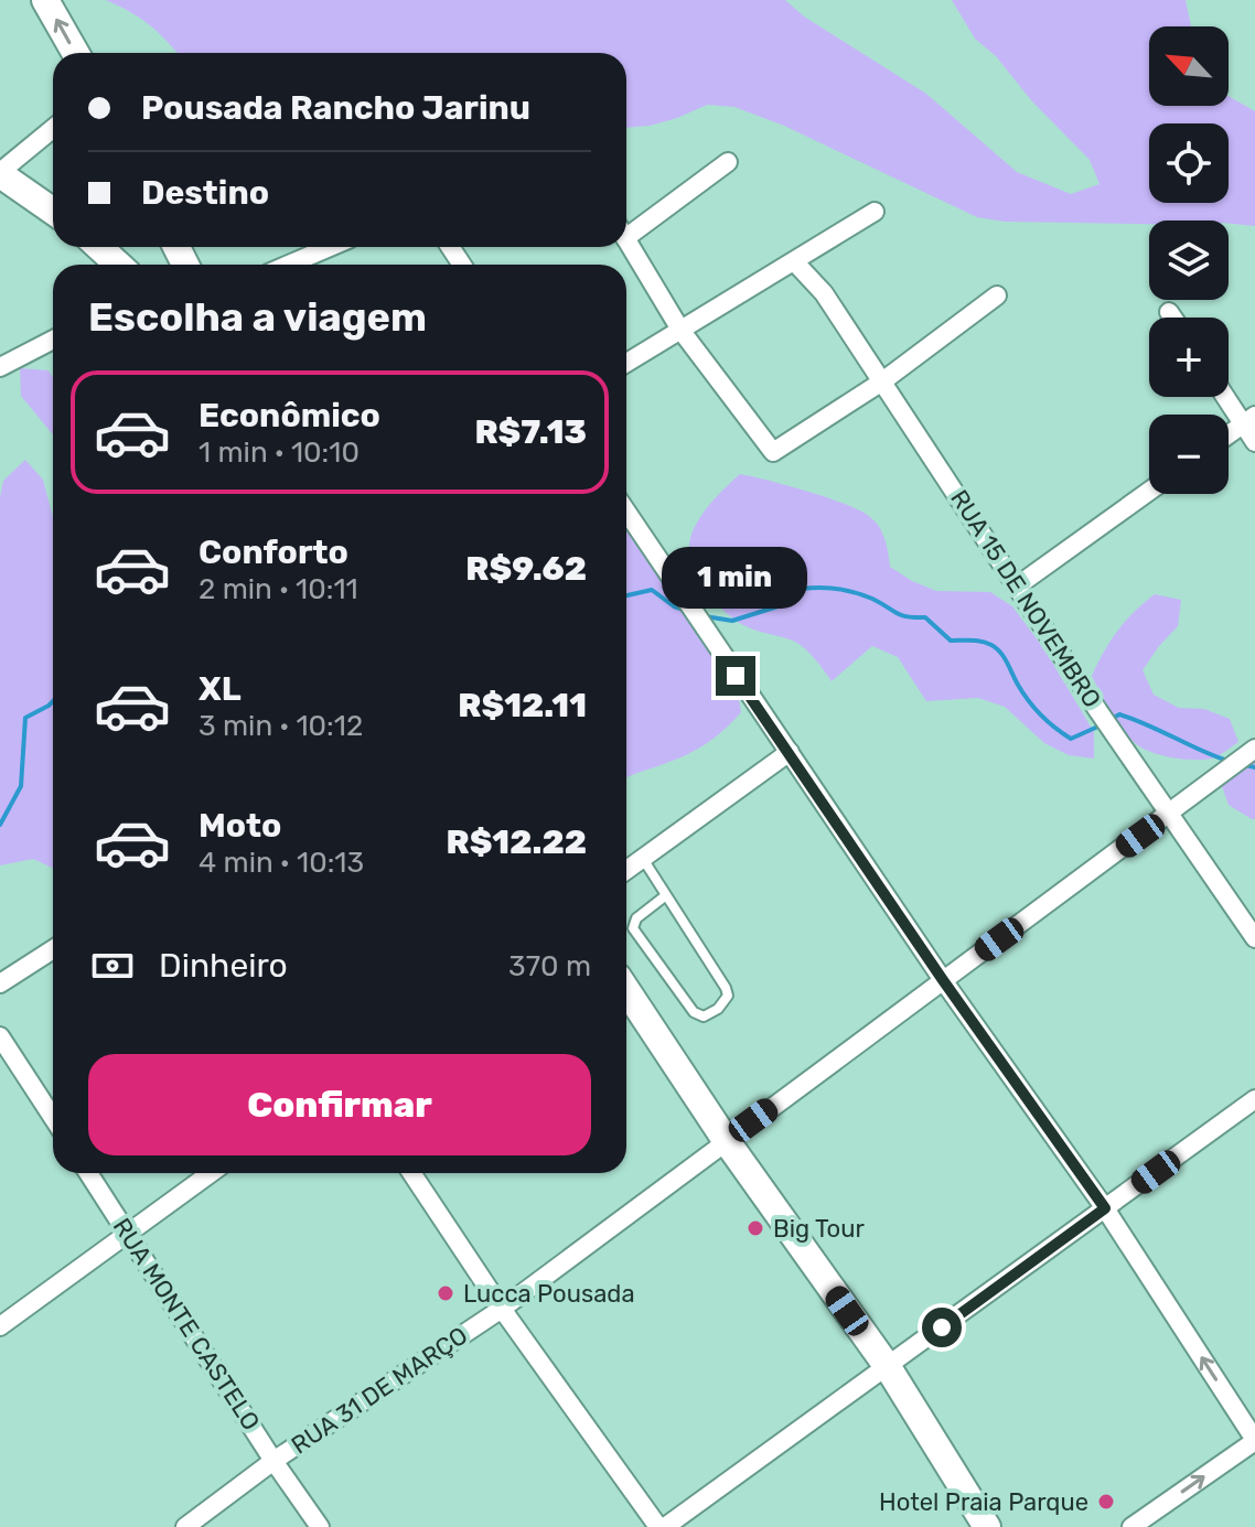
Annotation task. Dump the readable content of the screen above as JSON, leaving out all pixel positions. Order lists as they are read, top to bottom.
{
  "streets": {
    "street": ["RUA 15 DE NOVEMBRO", "RUA MONTE CASTELO", "RUA 31 DE MARÇO"]
  },
  "crossings": [
    ["RUA 15 DE NOVEMBRO", "RUA 31 DE MARÇO"],
    ["RUA MONTE CASTELO", "RUA 31 DE MARÇO"]
  ],
  "places": ["Big Tour", "Lucca Pousada", "Hotel Praia Parque"],
  "north": "top left",
  "page": {
    "map_buttons": ["+", "−"],
    "banner": ["Pousada Rancho Jarinu", "Destino"],
    "heading": "Escolha a viagem",
    "list": [
      {
        "name": "Econômico",
        "note": "1 min · 10:10",
        "value": "R$7.13"
      },
      {
        "name": "Conforto",
        "note": "2 min · 10:11",
        "value": "R$9.62"
      },
      {
        "name": "XL",
        "note": "3 min · 10:12",
        "value": "R$12.11"
      },
      {
        "name": "Moto",
        "note": "4 min · 10:13",
        "value": "R$12.22"
      }
    ],
    "bubble": "1 min",
    "pay": ["Dinheiro", "370 m"],
    "buttons": "Confirmar"
  }
}
